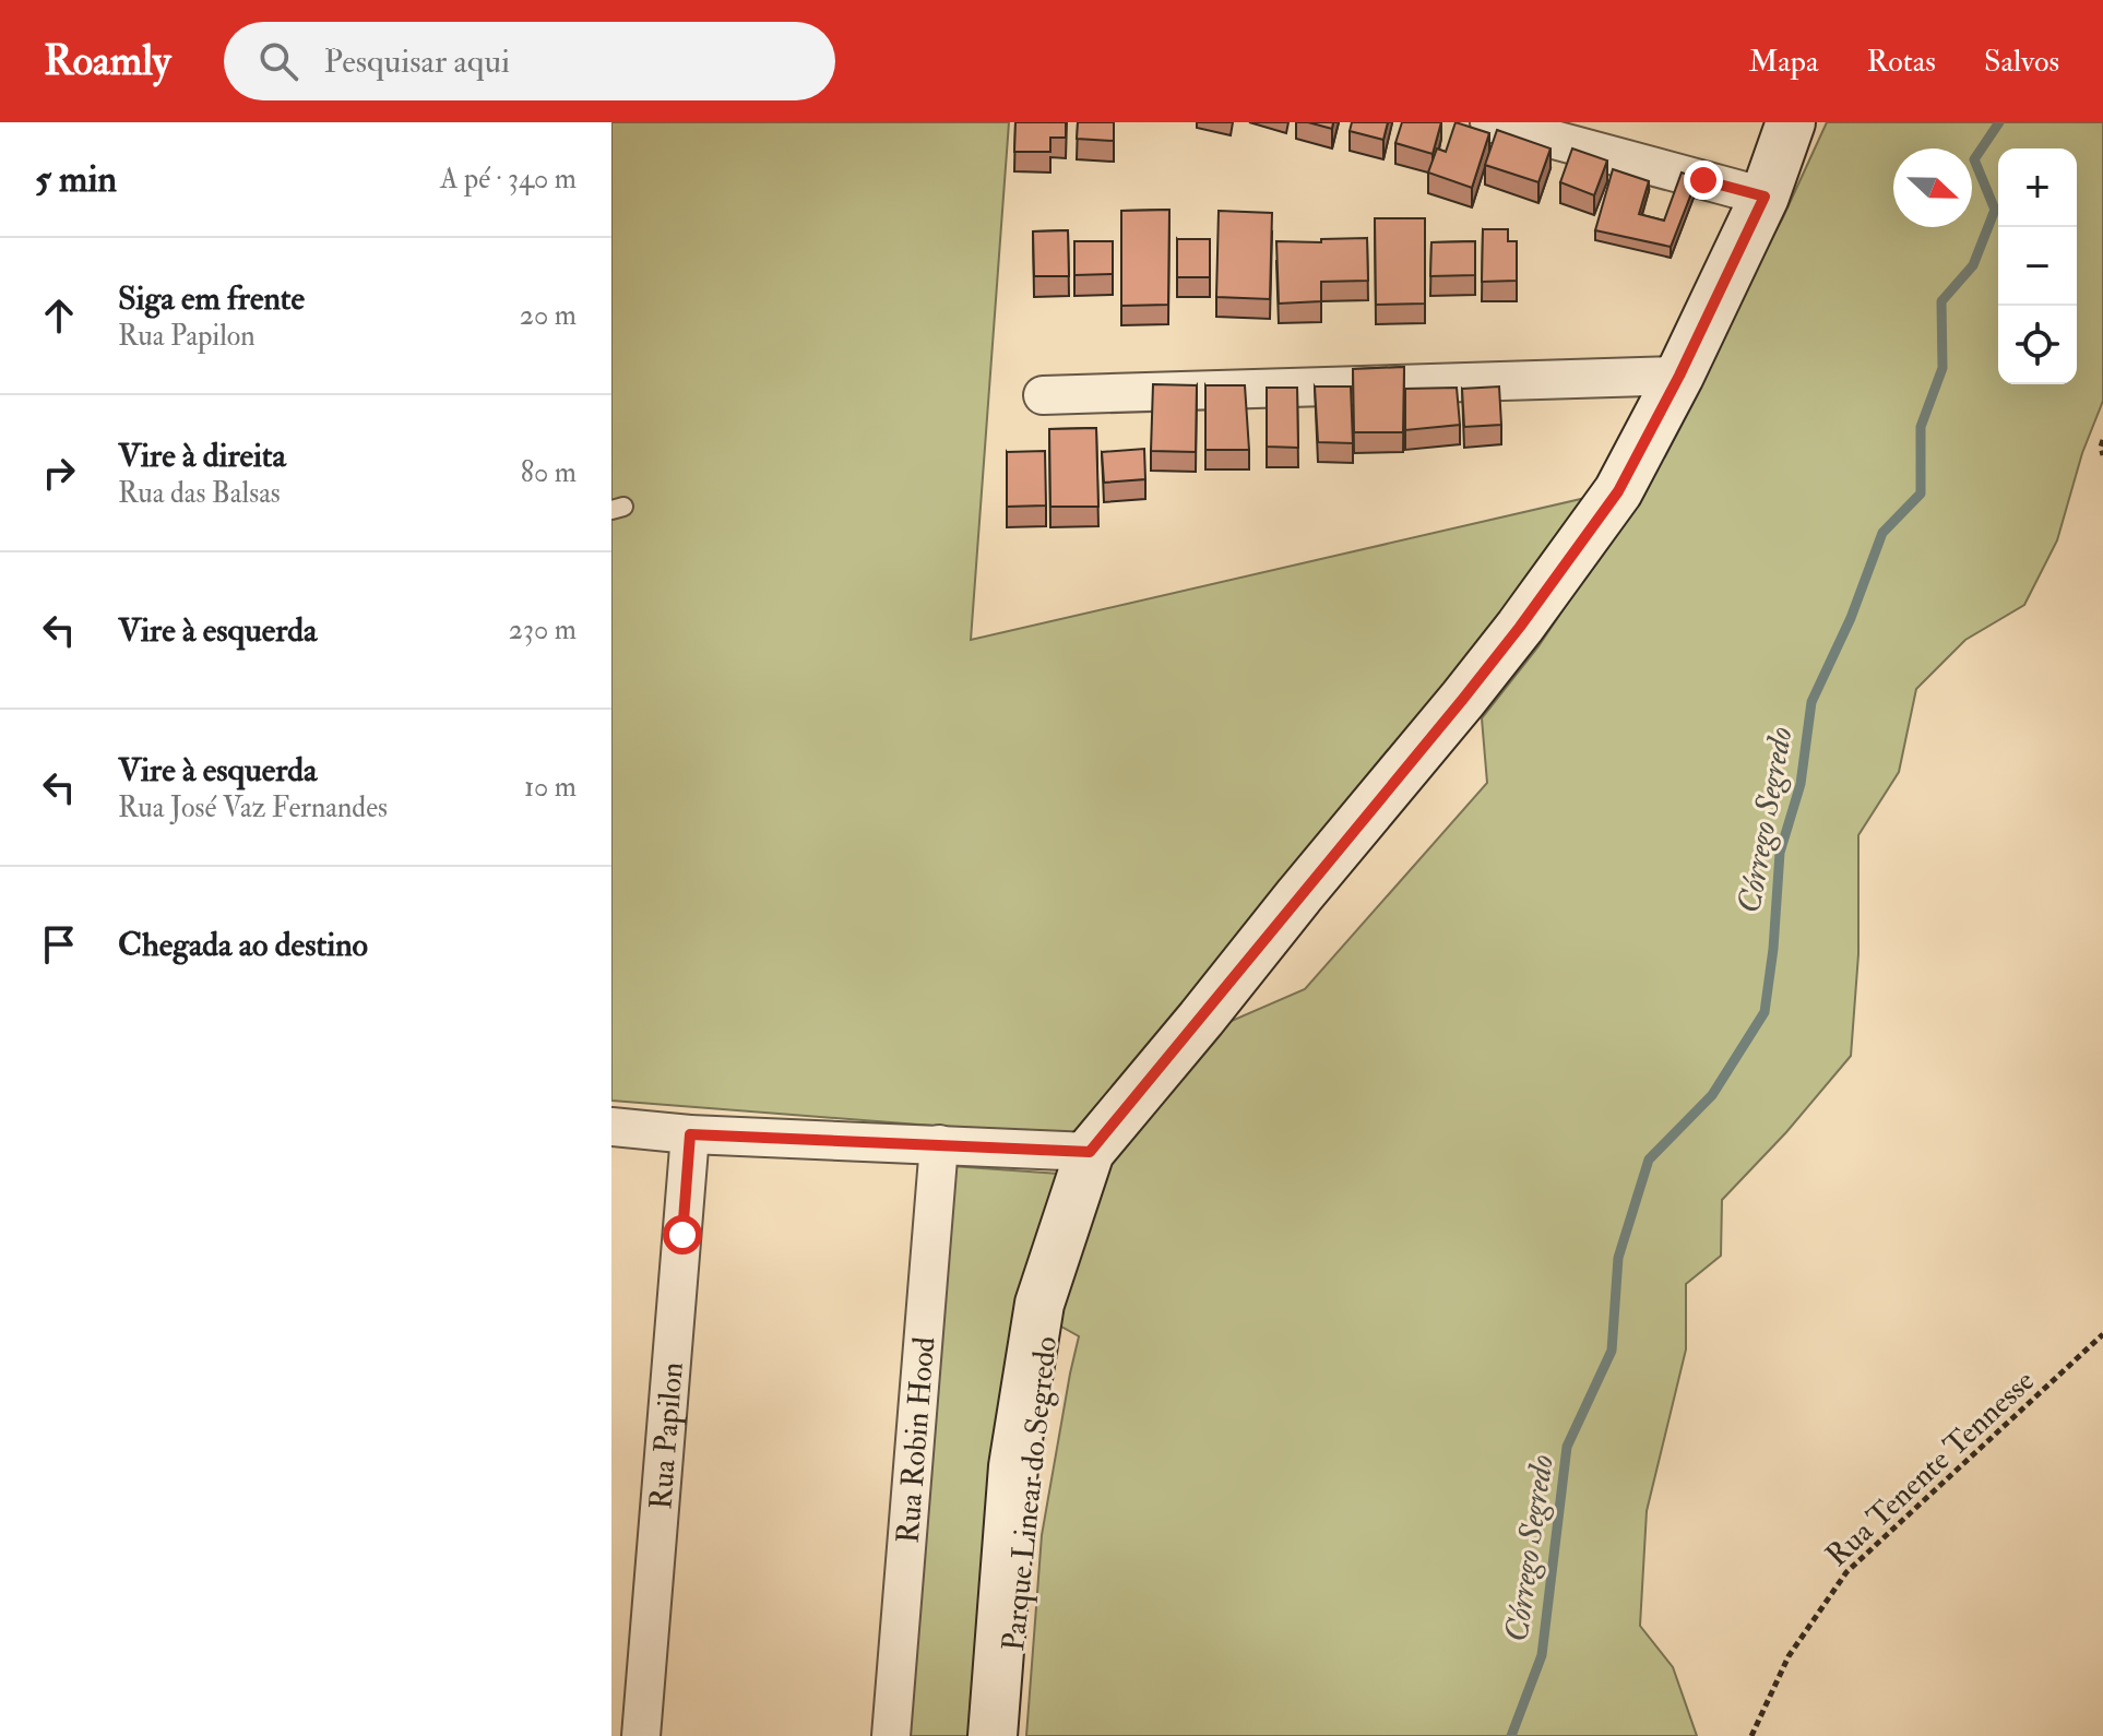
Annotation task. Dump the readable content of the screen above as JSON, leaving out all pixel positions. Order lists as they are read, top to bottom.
{
  "streets": {
    "street": ["Rua Papilon", "Rua Robin Hood"],
    "path": ["Rua Tenente Tennesse"]
  },
  "water": ["Córrego Segredo"],
  "north": "right",
  "page": {
    "header": "Roamly",
    "search": "Pesquisar aqui",
    "nav": ["Mapa", "Rotas", "Salvos"],
    "heading": ["5 min", "A pé · 340 m"],
    "map_buttons": ["+", "−"],
    "list": [
      ["Siga em frente", "Rua Papilon", "20 m"],
      ["Vire à direita", "Rua das Balsas", "80 m"],
      ["Vire à esquerda", "230 m"],
      ["Vire à esquerda", "Rua José Vaz Fernandes", "10 m"],
      "Chegada ao destino"
    ]
  }
}
